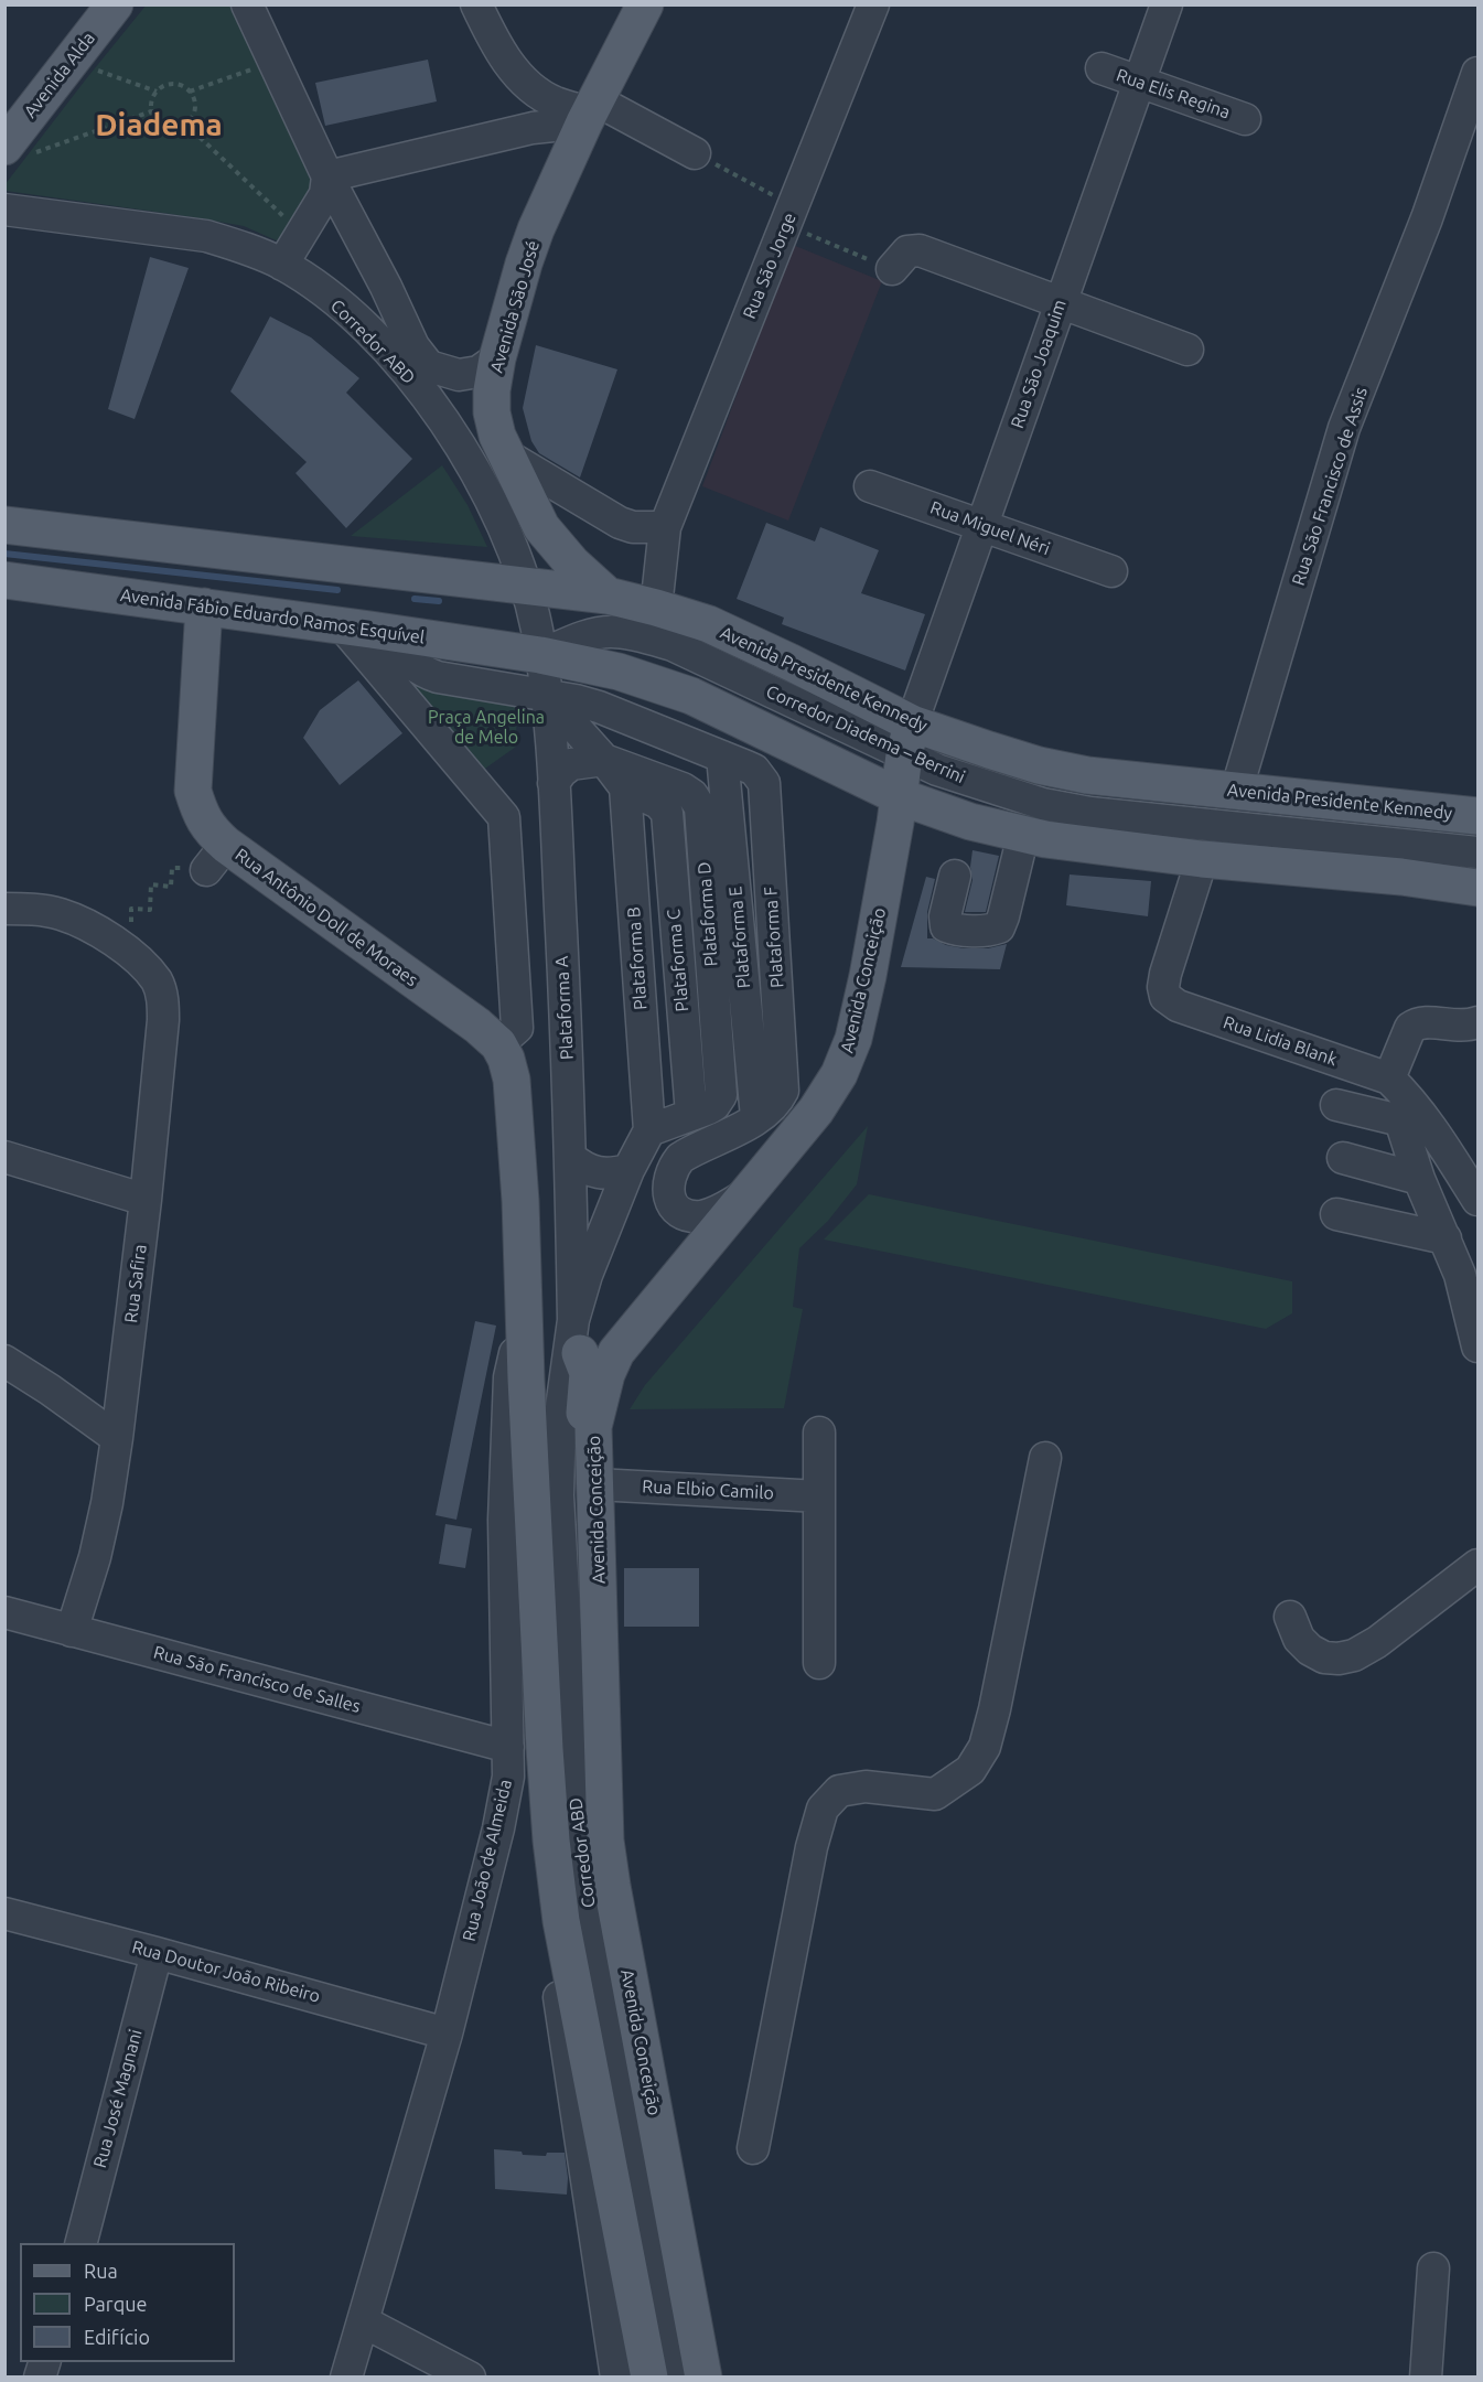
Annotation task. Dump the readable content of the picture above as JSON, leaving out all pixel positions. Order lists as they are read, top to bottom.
{
  "streets": {
    "main road": [
      "Avenida Alda",
      "Avenida São José",
      "Avenida Fábio Eduardo Ramos Esquível",
      "Avenida Presidente Kennedy",
      "Rua Antônio Doll de Moraes",
      "Avenida Conceição"
    ],
    "street": [
      "Rua Elis Regina",
      "Rua São Jorge",
      "Corredor ABD",
      "Rua São Joaquim",
      "Rua São Francisco de Assis",
      "Rua Miguel Néri",
      "Corredor Diadema – Berrini",
      "Plataforma D",
      "Plataforma E",
      "Plataforma F",
      "Plataforma B",
      "Plataforma C",
      "Plataforma A",
      "Rua Lidia Blank",
      "Rua Safira",
      "Rua Elbio Camilo",
      "Rua São Francisco de Salles",
      "Rua João de Almeida",
      "Rua Doutor João Ribeiro",
      "Rua José Magnani"
    ]
  },
  "crossings": [
    ["Rua Elis Regina", "Rua São Joaquim"],
    ["Rua São Jorge", "Avenida Presidente Kennedy"],
    ["Avenida São José", "Avenida Presidente Kennedy"],
    ["Corredor ABD", "Avenida Fábio Eduardo Ramos Esquível"],
    ["Corredor ABD", "Avenida Presidente Kennedy"],
    ["Corredor ABD", "Corredor Diadema – Berrini"],
    ["Corredor ABD", "Plataforma A"],
    ["Rua São Joaquim", "Rua Miguel Néri"],
    ["Rua São Joaquim", "Avenida Presidente Kennedy"],
    ["Rua São Joaquim", "Corredor Diadema – Berrini"],
    ["Rua São Joaquim", "Avenida Conceição"],
    ["Rua São Francisco de Assis", "Avenida Presidente Kennedy"],
    ["Avenida Fábio Eduardo Ramos Esquível", "Corredor Diadema – Berrini"],
    ["Avenida Fábio Eduardo Ramos Esquível", "Rua Antônio Doll de Moraes"],
    ["Avenida Presidente Kennedy", "Corredor Diadema – Berrini"],
    ["Avenida Presidente Kennedy", "Avenida Conceição"],
    ["Corredor Diadema – Berrini", "Avenida Conceição"],
    ["Plataforma D", "Plataforma C"],
    ["Plataforma E", "Plataforma F"],
    ["Plataforma B", "Plataforma C"],
    ["Avenida Conceição", "Rua Elbio Camilo"],
    ["Rua Safira", "Rua São Francisco de Salles"],
    ["Rua São Francisco de Salles", "Rua João de Almeida"],
    ["Rua João de Almeida", "Rua Doutor João Ribeiro"],
    ["Rua Doutor João Ribeiro", "Rua José Magnani"]
  ],
  "districts": ["Diadema"],
  "parks": ["Praça Angelina de Melo"],
  "legend": ["Rua", "Parque", "Edifício"]
}
